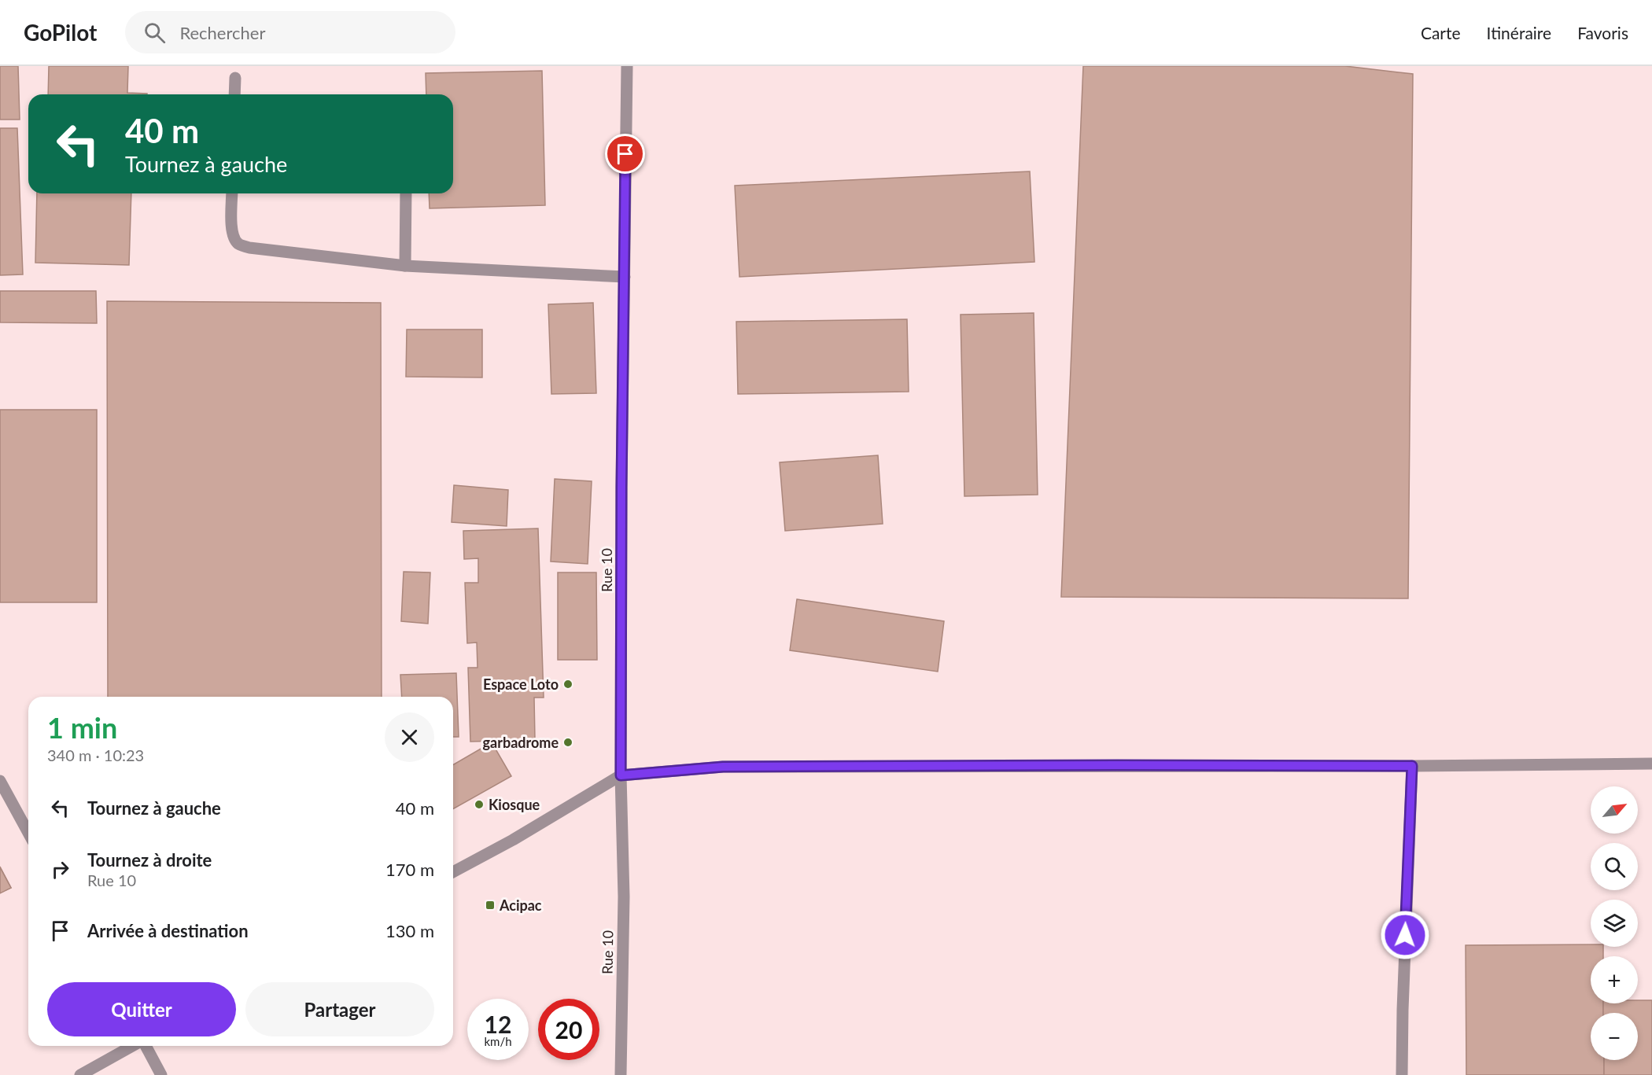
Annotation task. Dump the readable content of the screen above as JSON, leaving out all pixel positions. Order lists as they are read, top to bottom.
{
  "streets": {
    "street": ["Rue 10"]
  },
  "places": {
    "other": ["Espace Loto", "garbadrome", "Kiosque"],
    "transit": ["Acipac"]
  },
  "north": "top right",
  "page": {
    "header": "GoPilot",
    "search": "Rechercher",
    "nav": ["Carte", "Itinéraire", "Favoris"],
    "turn": ["40 m", "Tournez à gauche"],
    "heading": ["1 min", "340 m · 10:23"],
    "list": [
      {
        "name": "Tournez à gauche",
        "value": "40 m"
      },
      {
        "name": "Tournez à droite",
        "note": "Rue 10",
        "value": "170 m"
      },
      {
        "name": "Arrivée à destination",
        "value": "130 m"
      }
    ],
    "map_buttons": ["+", "−"],
    "buttons": ["Quitter", "Partager"],
    "speed": "12 km/h",
    "limit": "20"
  }
}
